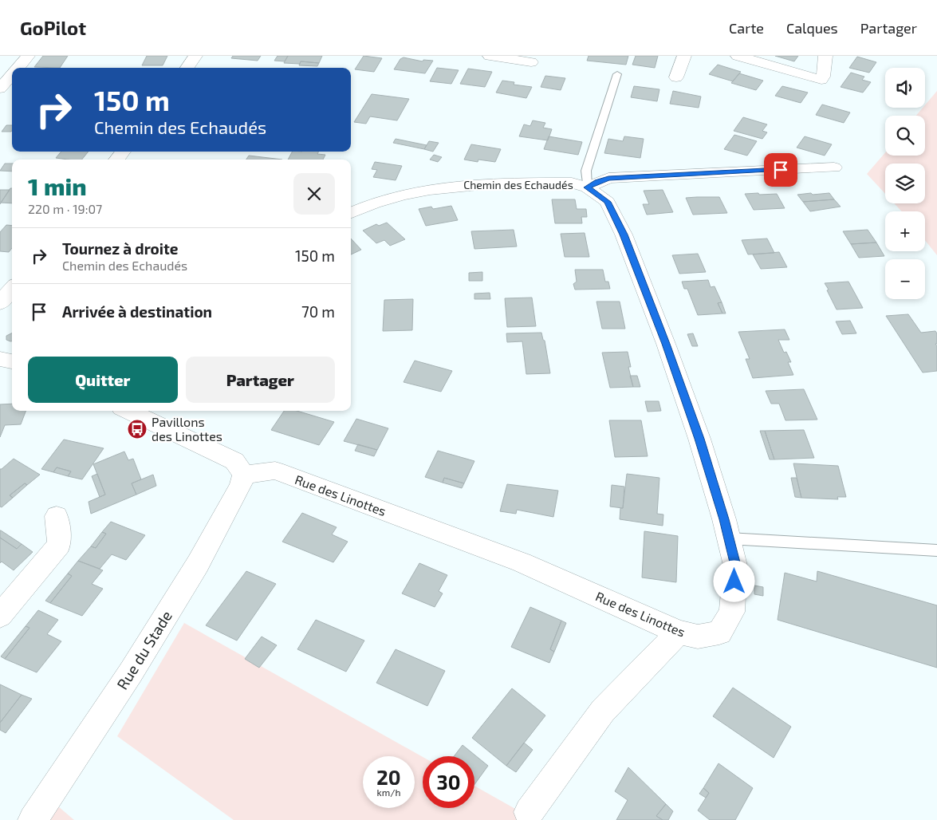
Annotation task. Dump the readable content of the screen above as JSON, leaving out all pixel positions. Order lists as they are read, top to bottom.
{
  "streets": {
    "street": ["Chemin des Echaudés", "Rue des Linottes", "Rue du Stade"]
  },
  "crossings": [
    ["Chemin des Echaudés", "Rue des Linottes"],
    ["Rue des Linottes", "Rue du Stade"]
  ],
  "places": {
    "bus stop": ["Pavillons des Linottes"]
  },
  "page": {
    "header": "GoPilot",
    "nav": ["Carte", "Calques", "Partager"],
    "map_buttons": ["+", "−"],
    "turn": ["150 m", "Chemin des Echaudés"],
    "heading": ["1 min", "220 m · 19:07"],
    "list": [
      {
        "name": "Tournez à droite",
        "note": "Chemin des Echaudés",
        "value": "150 m"
      },
      {
        "name": "Arrivée à destination",
        "value": "70 m"
      }
    ],
    "buttons": ["Quitter", "Partager"],
    "speed": "20 km/h",
    "limit": "30"
  }
}
